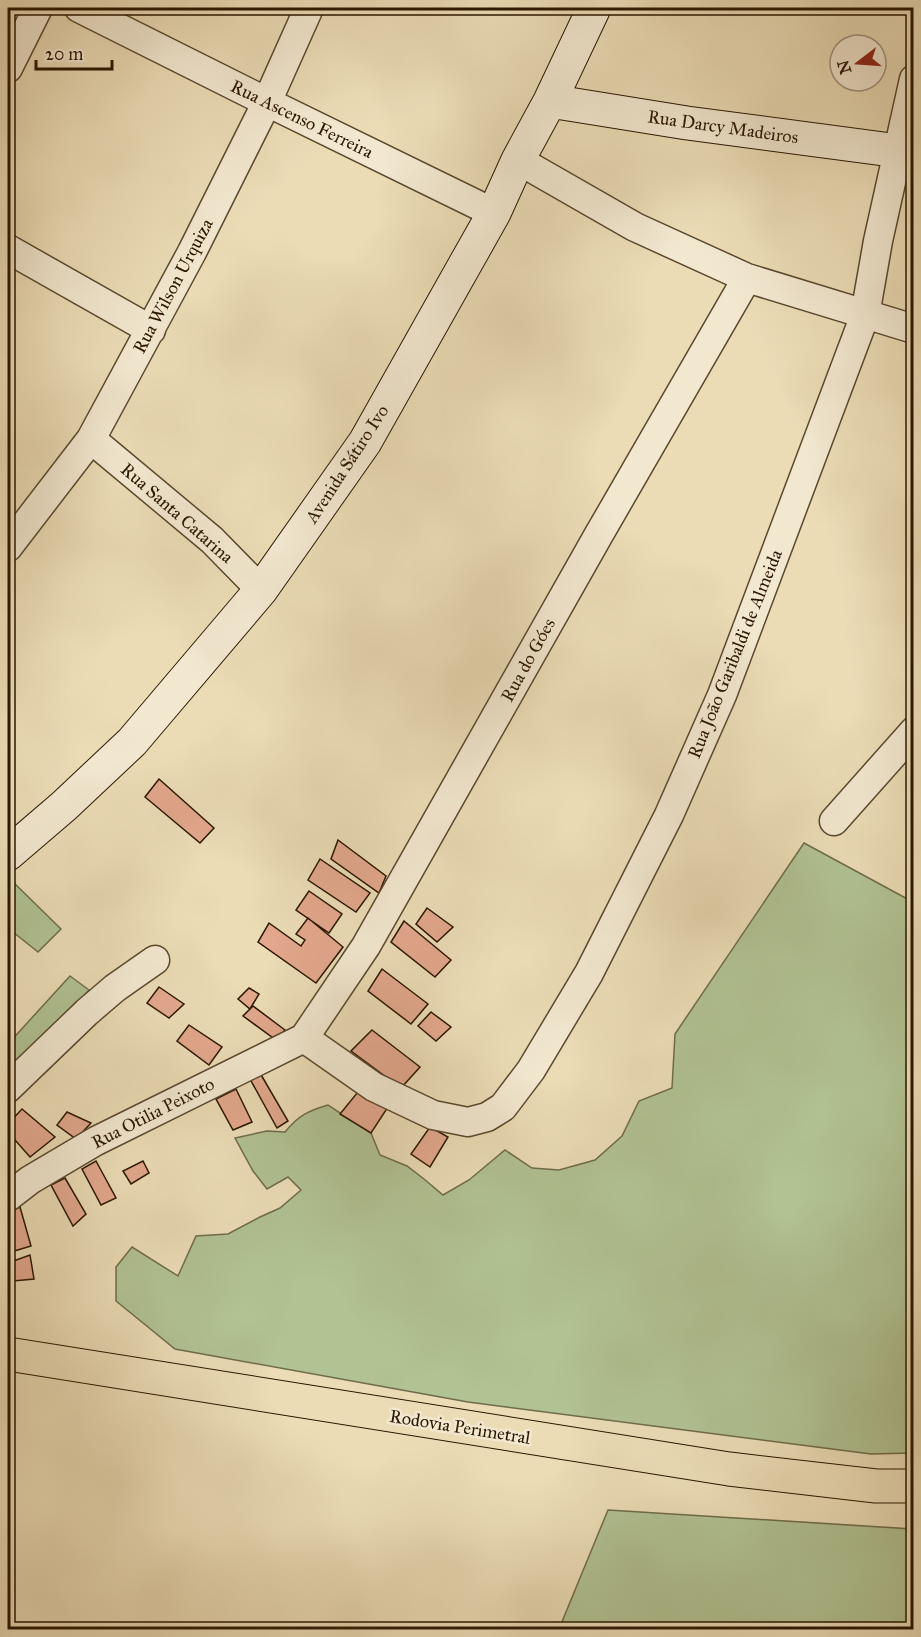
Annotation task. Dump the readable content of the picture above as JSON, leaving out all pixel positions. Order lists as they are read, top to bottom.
{
  "streets": {
    "main road": ["Rua Darcy Madeiros", "Avenida Sátiro Ivo", "Rodovia Perimetral"],
    "street": [
      "Rua Ascenso Ferreira",
      "Rua Wilson Urquiza",
      "Rua Santa Catarina",
      "Rua João Garibaldi de Almeida",
      "Rua do Góes",
      "Rua Otilia Peixoto"
    ]
  },
  "crossings": [
    ["Rua Ascenso Ferreira", "Rua Wilson Urquiza"],
    ["Rua Ascenso Ferreira", "Avenida Sátiro Ivo"],
    ["Rua Darcy Madeiros", "Avenida Sátiro Ivo"],
    ["Rua Darcy Madeiros", "Rua João Garibaldi de Almeida"],
    ["Rua Wilson Urquiza", "Rua Santa Catarina"],
    ["Avenida Sátiro Ivo", "Rua Santa Catarina"],
    ["Rua João Garibaldi de Almeida", "Rua do Góes"],
    ["Rua João Garibaldi de Almeida", "Rua Otilia Peixoto"],
    ["Rua do Góes", "Rua Otilia Peixoto"]
  ],
  "scale_bar": "20 m",
  "north": "left"
}
